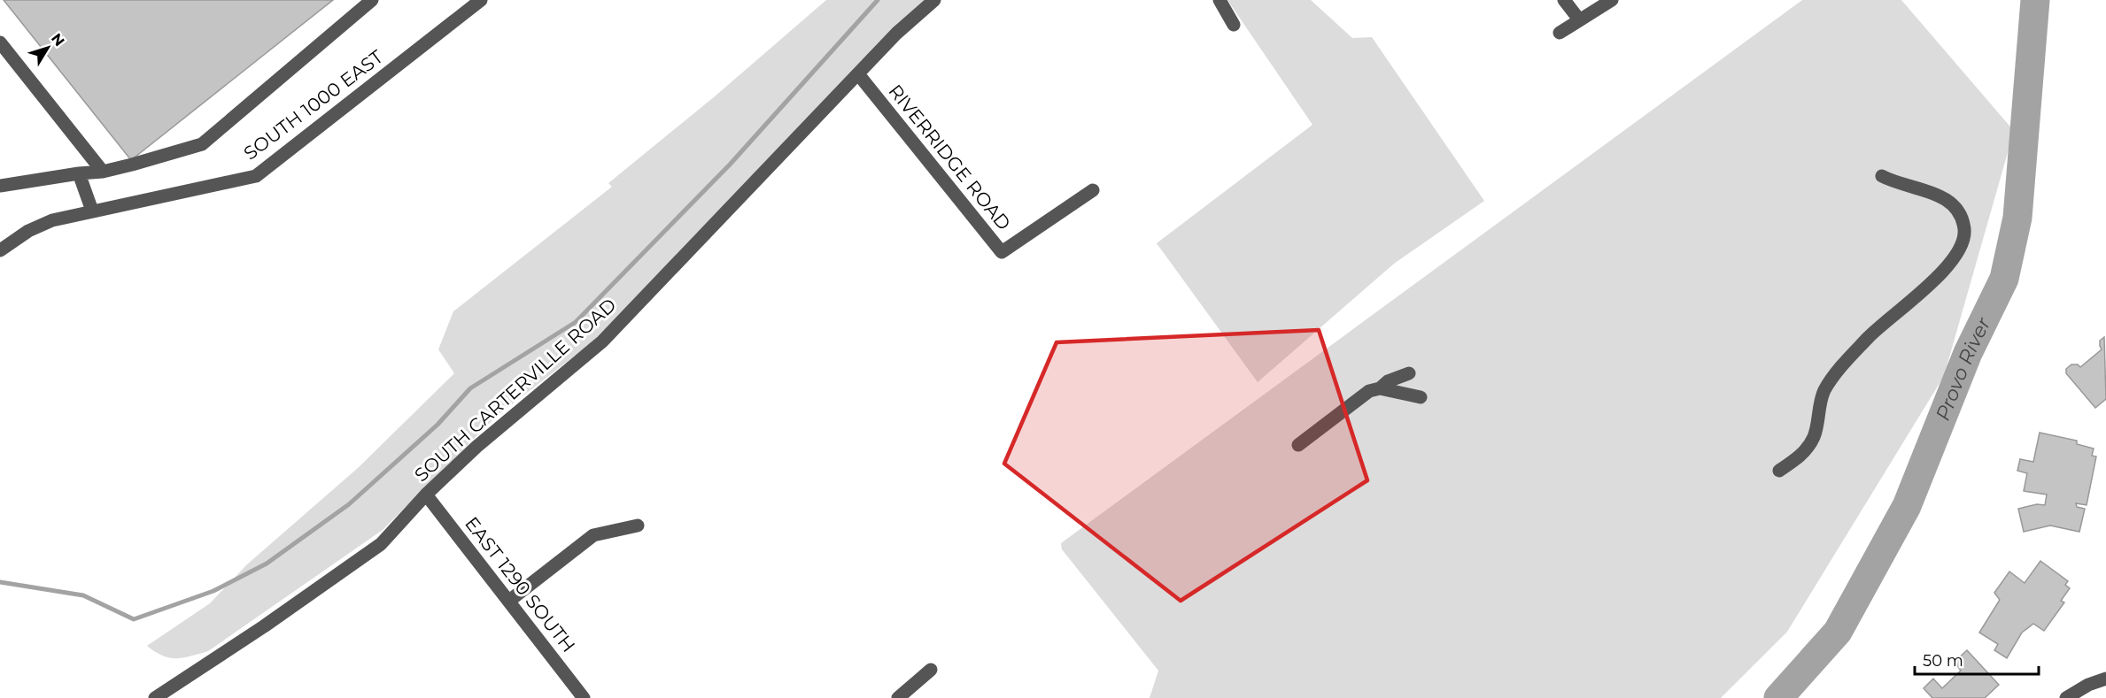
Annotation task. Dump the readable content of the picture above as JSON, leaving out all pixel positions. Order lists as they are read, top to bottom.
{
  "streets": {
    "street": [
      "SOUTH 1000 EAST",
      "RIVERRIDGE ROAD",
      "SOUTH CARTERVILLE ROAD",
      "EAST 1290 SOUTH"
    ]
  },
  "crossings": [
    ["RIVERRIDGE ROAD", "SOUTH CARTERVILLE ROAD"],
    ["SOUTH CARTERVILLE ROAD", "EAST 1290 SOUTH"]
  ],
  "water": ["Provo River"],
  "scale_bar": "50 m",
  "north": "top right"
}
